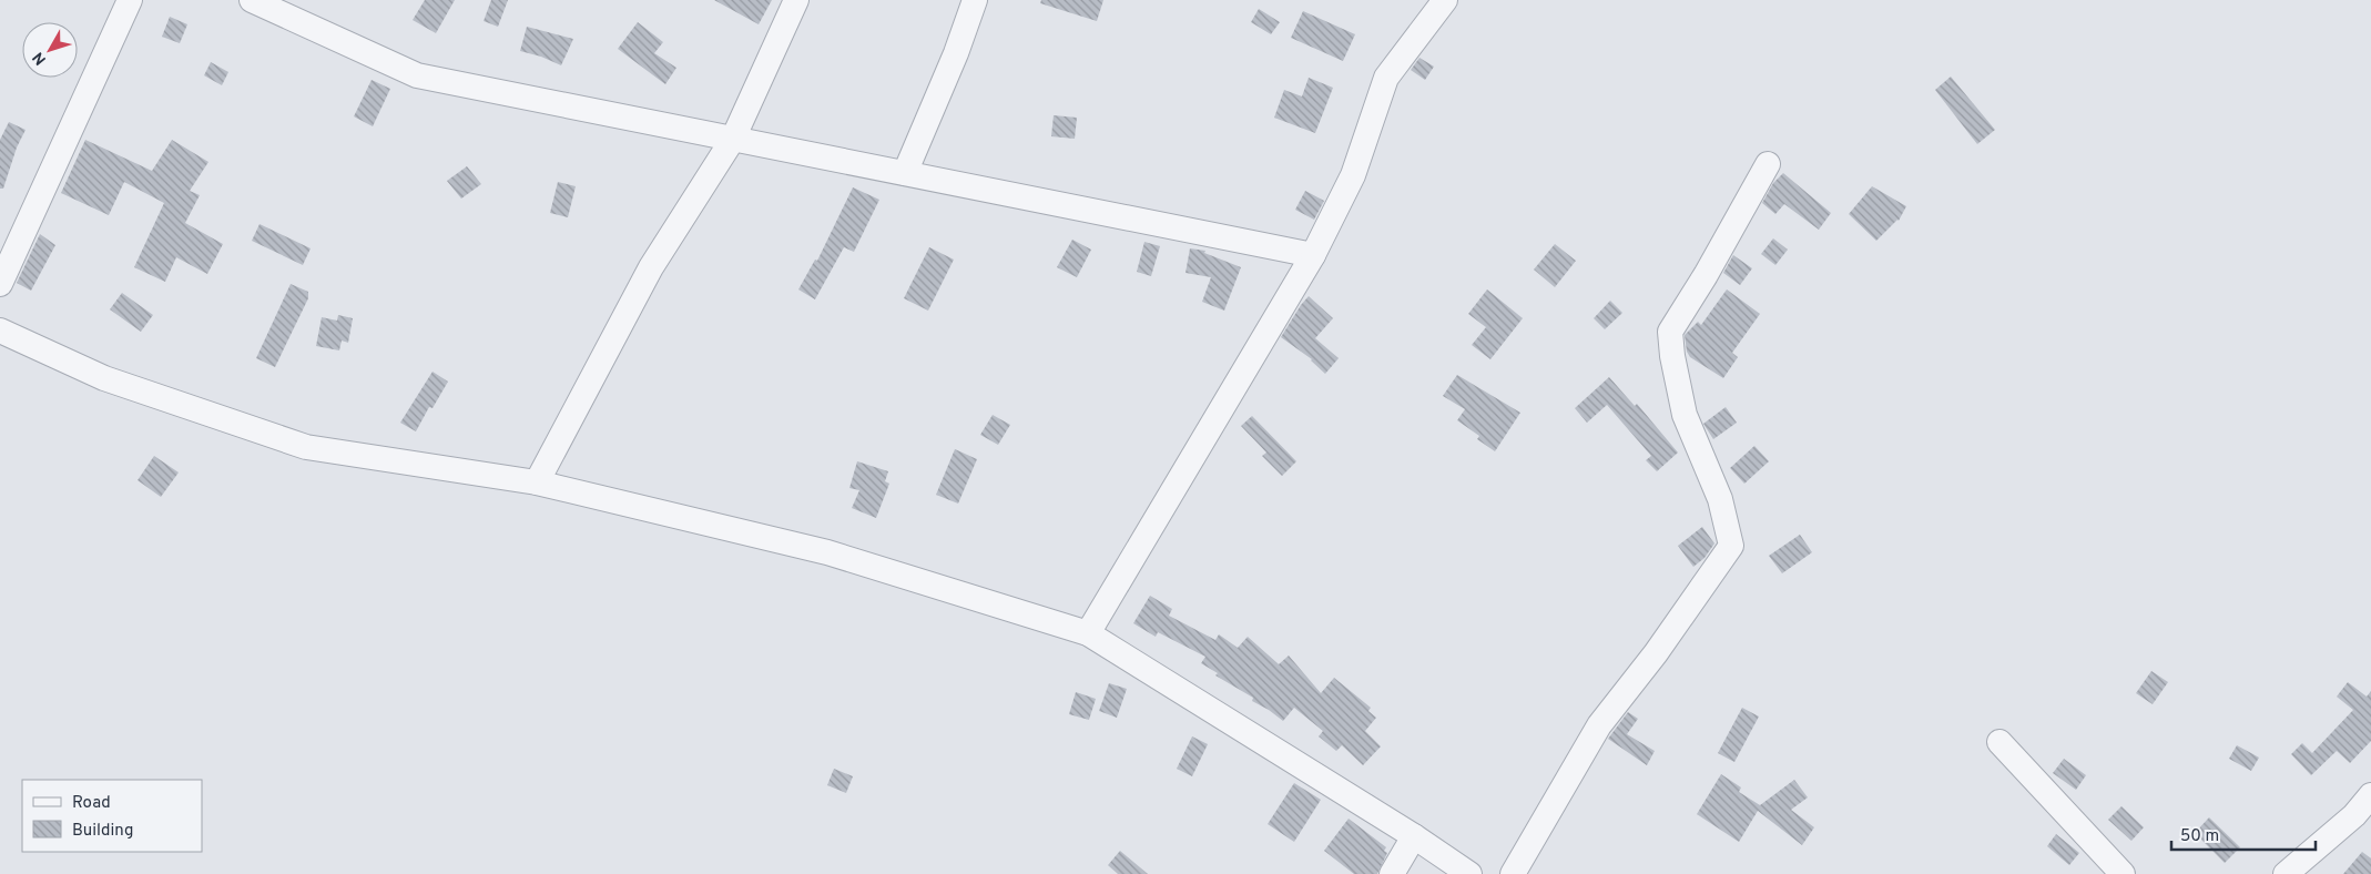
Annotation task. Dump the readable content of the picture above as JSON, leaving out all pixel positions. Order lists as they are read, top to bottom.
{
  "legend": ["Road", "Building"],
  "scale_bar": "50 m",
  "north": "bottom left"
}
